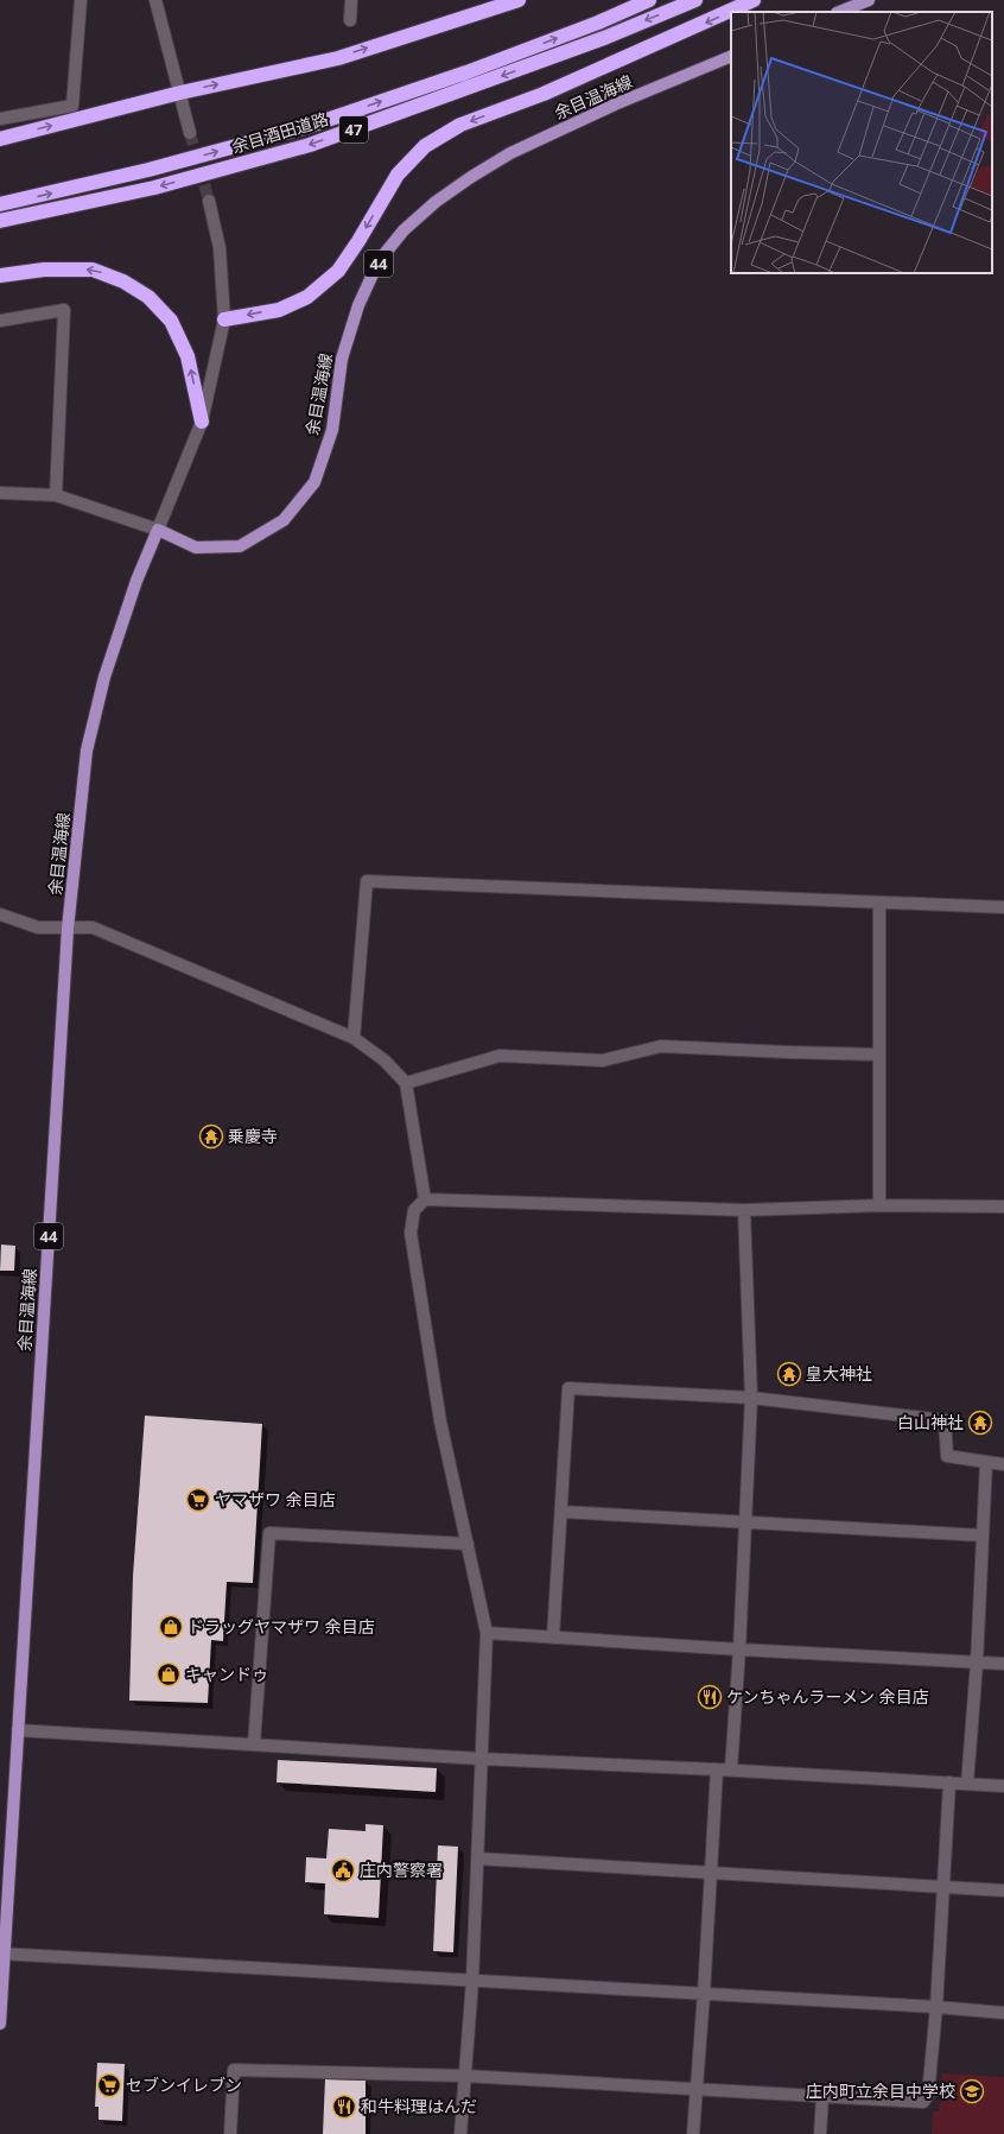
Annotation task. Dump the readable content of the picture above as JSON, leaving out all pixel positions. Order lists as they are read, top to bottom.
{
  "streets": {
    "highway": ["47", "余目酒田道路"],
    "main road": ["余目温海線", "44"]
  },
  "places": {
    "temple": ["乗慶寺", "皇大神社", "白山神社"],
    "supermarket": ["ヤマザワ 余目店", "セブンイレブン"],
    "shop": ["ドラッグヤマザワ 余目店", "キャンドゥ"],
    "restaurant": ["ケンちゃんラーメン 余目店", "和牛料理はんだ"],
    "public building": ["庄内警察署"],
    "school or university": ["庄内町立余目中学校"]
  }
}
